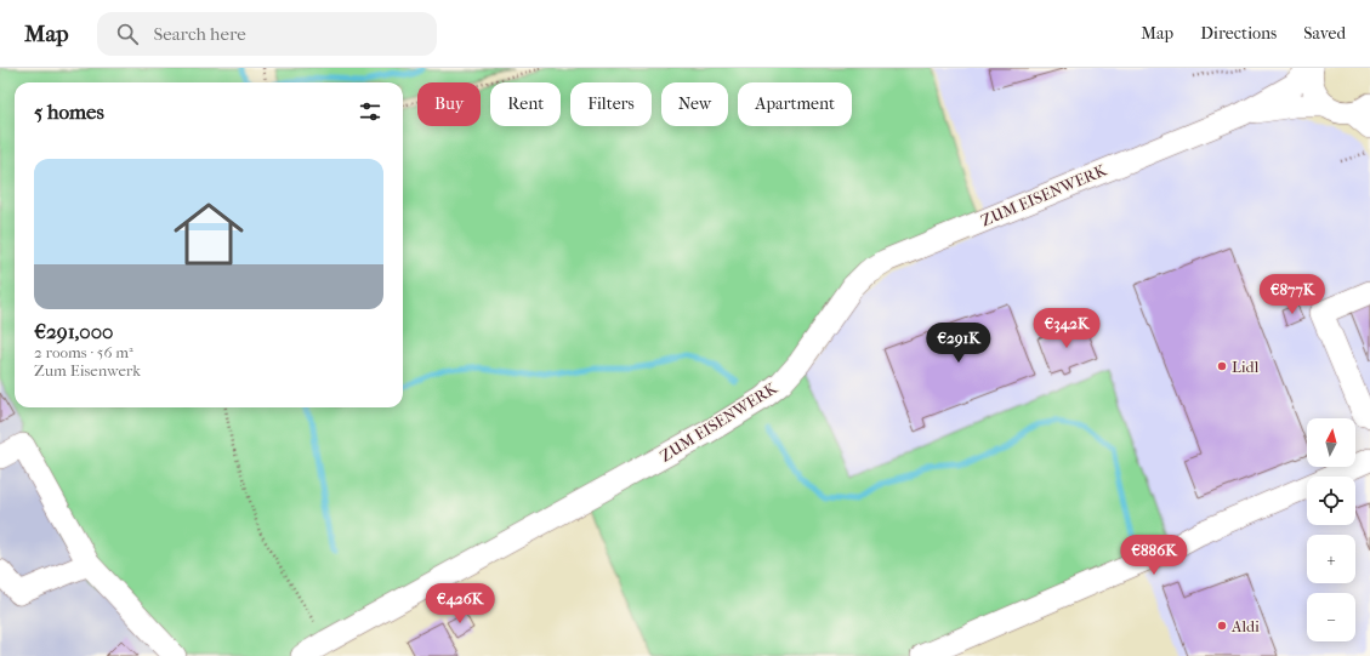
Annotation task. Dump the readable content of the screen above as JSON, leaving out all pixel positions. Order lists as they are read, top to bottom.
{
  "streets": {
    "street": ["ZUM EISENWERK"]
  },
  "places": ["Lidl", "Aldi"],
  "north": "top",
  "page": {
    "header": "Map",
    "search": "Search here",
    "nav": ["Map", "Directions", "Saved"],
    "chip": [
      "Buy",
      "Rent",
      "Filters",
      "New",
      "Apartment"
    ],
    "heading": "5 homes",
    "list": [
      {
        "name": "€291,000",
        "note": "2 rooms · 56 m² · Zum Eisenwerk"
      }
    ],
    "price": [
      "€877K",
      "€342K",
      "€291K",
      "€886K",
      "€426K"
    ],
    "map_buttons": ["+", "−"]
  }
}
